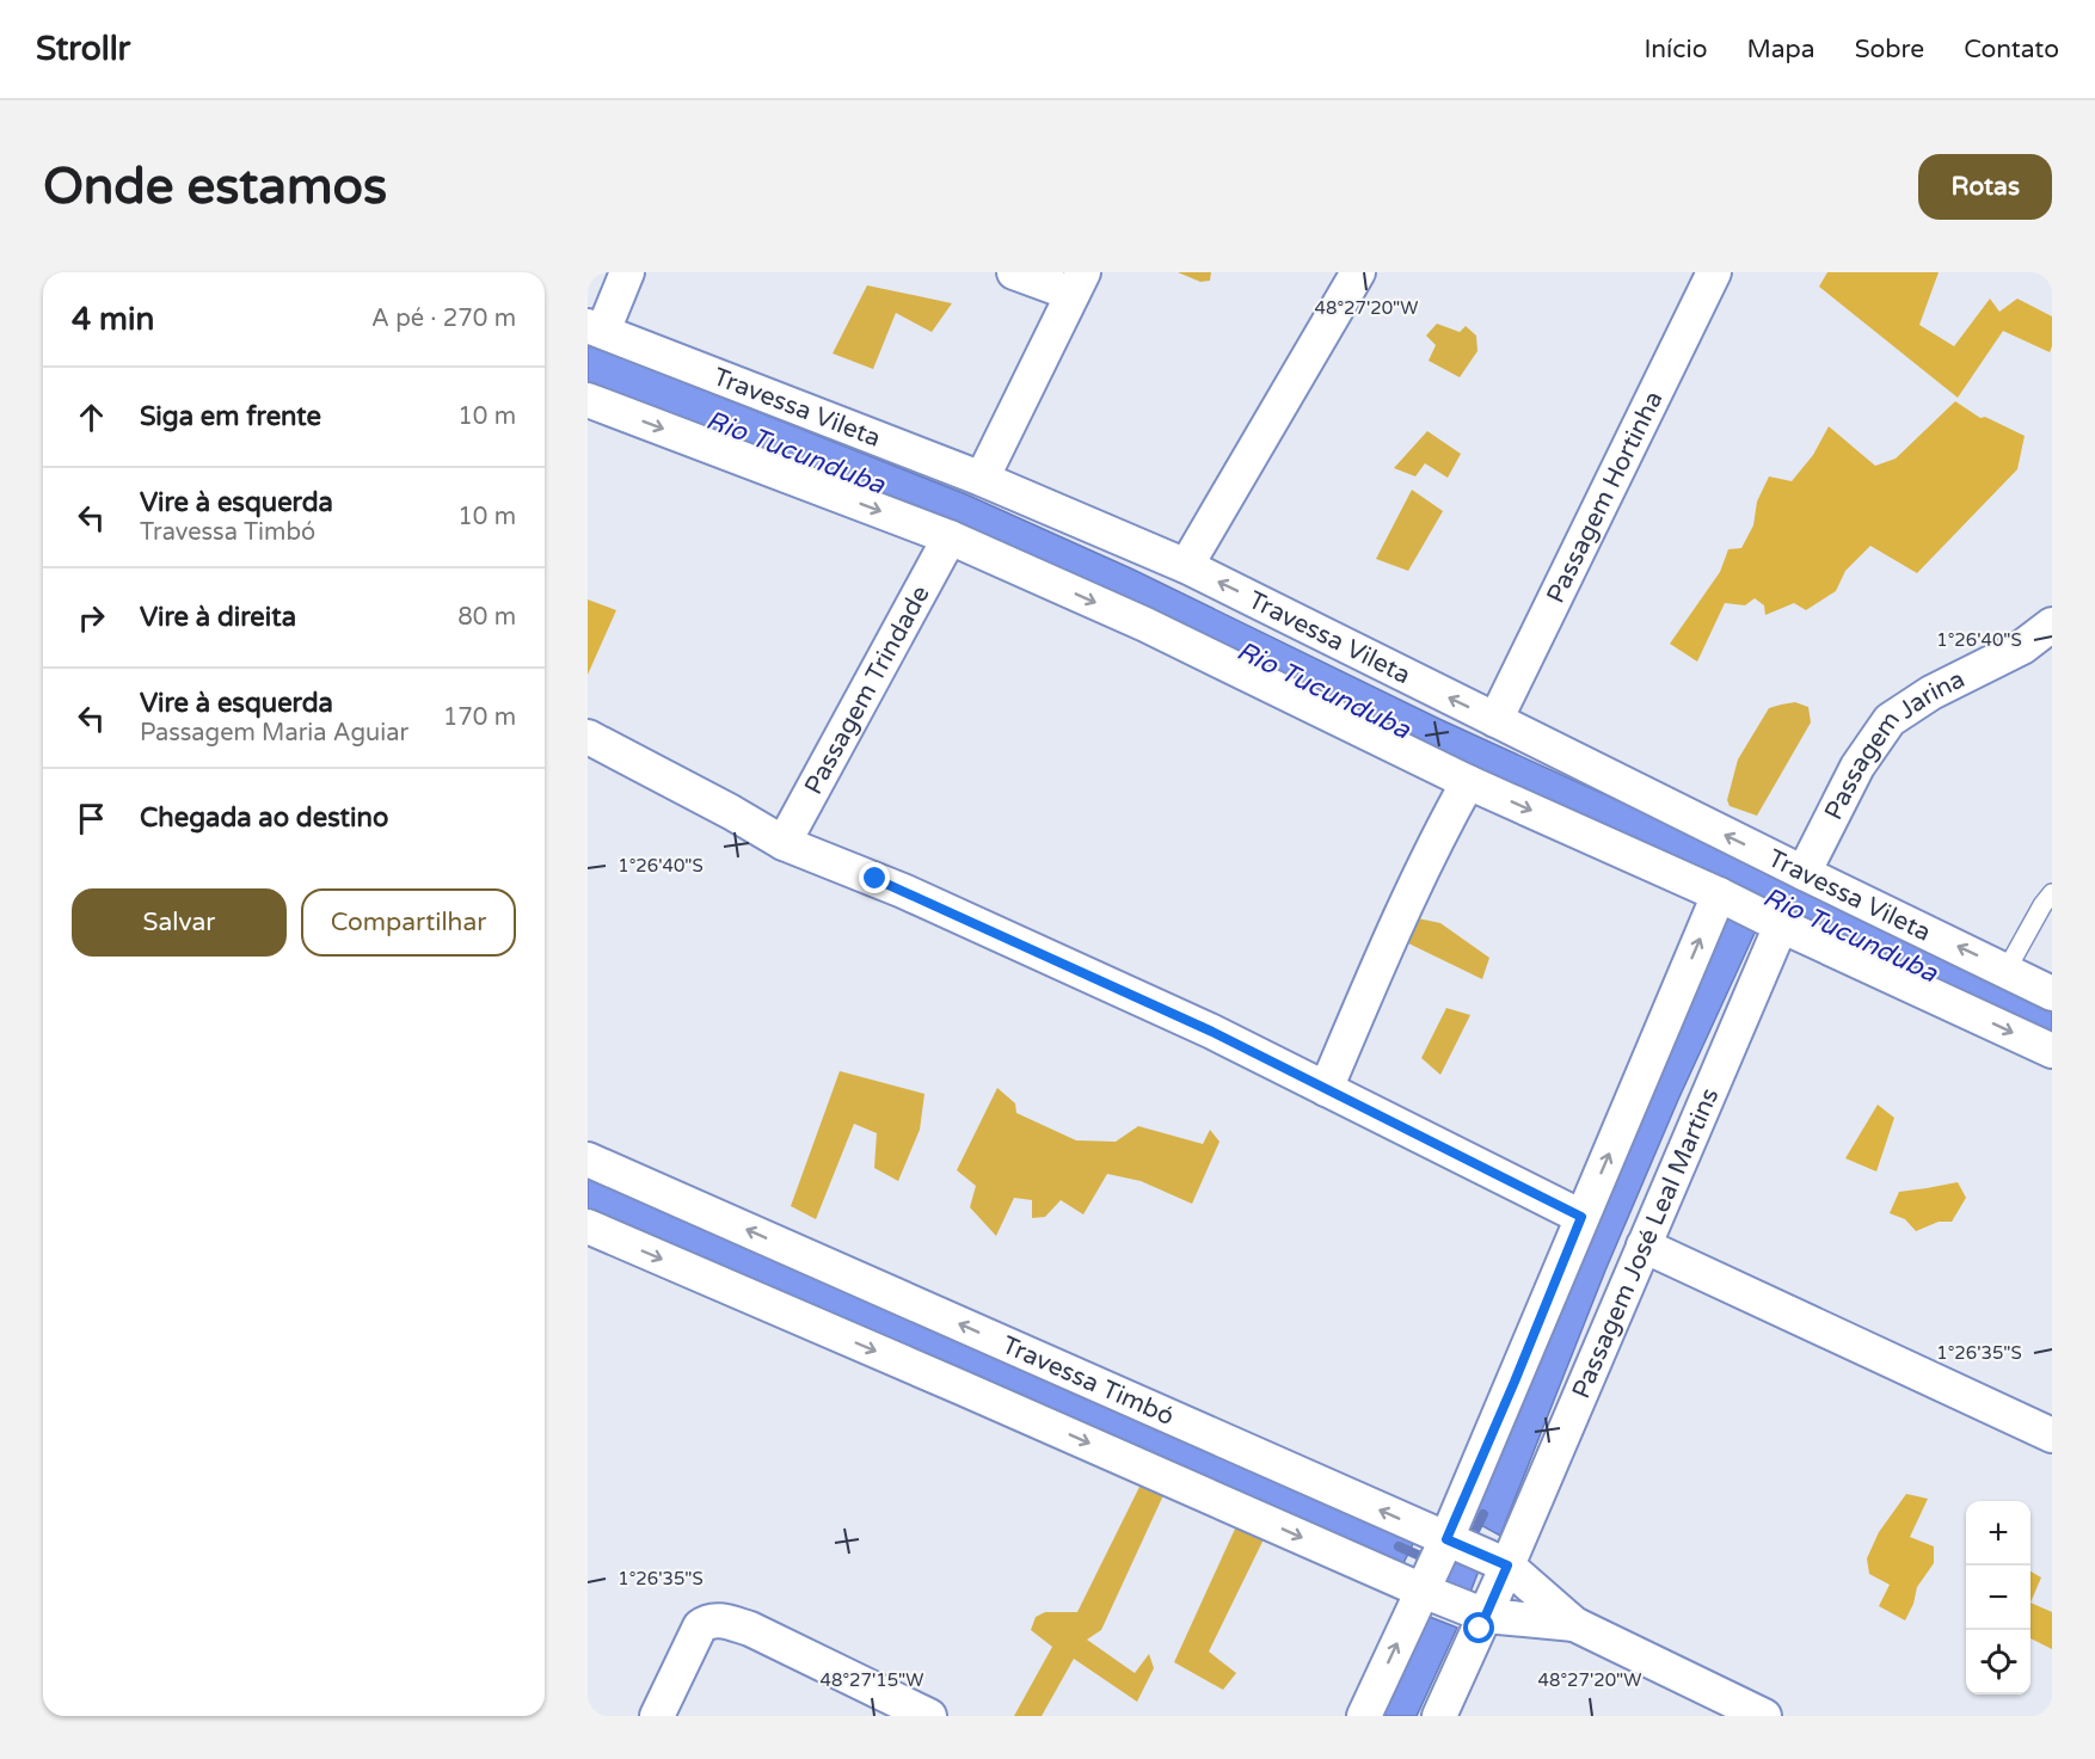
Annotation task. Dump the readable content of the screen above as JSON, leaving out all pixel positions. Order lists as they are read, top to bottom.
{
  "streets": {
    "street": [
      "Travessa Vileta",
      "Passagem Hortinha",
      "Passagem Trindade",
      "Passagem Jarina",
      "Passagem José Leal Martins",
      "Travessa Timbó"
    ]
  },
  "crossings": [
    ["Travessa Vileta", "Passagem Hortinha"],
    ["Travessa Vileta", "Passagem Jarina"],
    ["Passagem José Leal Martins", "Travessa Timbó"]
  ],
  "water": ["Rio Tucunduba"],
  "page": {
    "header": "Strollr",
    "nav": [
      "Início",
      "Mapa",
      "Sobre",
      "Contato"
    ],
    "buttons": [
      "Rotas",
      ["Salvar", "Compartilhar"]
    ],
    "title": "Onde estamos",
    "heading": ["4 min", "A pé · 270 m"],
    "list": [
      ["Siga em frente", "10 m"],
      ["Vire à esquerda", "Travessa Timbó", "10 m"],
      ["Vire à direita", "80 m"],
      ["Vire à esquerda", "Passagem Maria Aguiar", "170 m"],
      "Chegada ao destino"
    ],
    "map_buttons": ["+", "−"]
  },
  "coordinates": [
    "48°27'20\"W",
    "1°26'40\"S",
    "1°26'35\"S",
    "48°27'15\"W"
  ]
}
